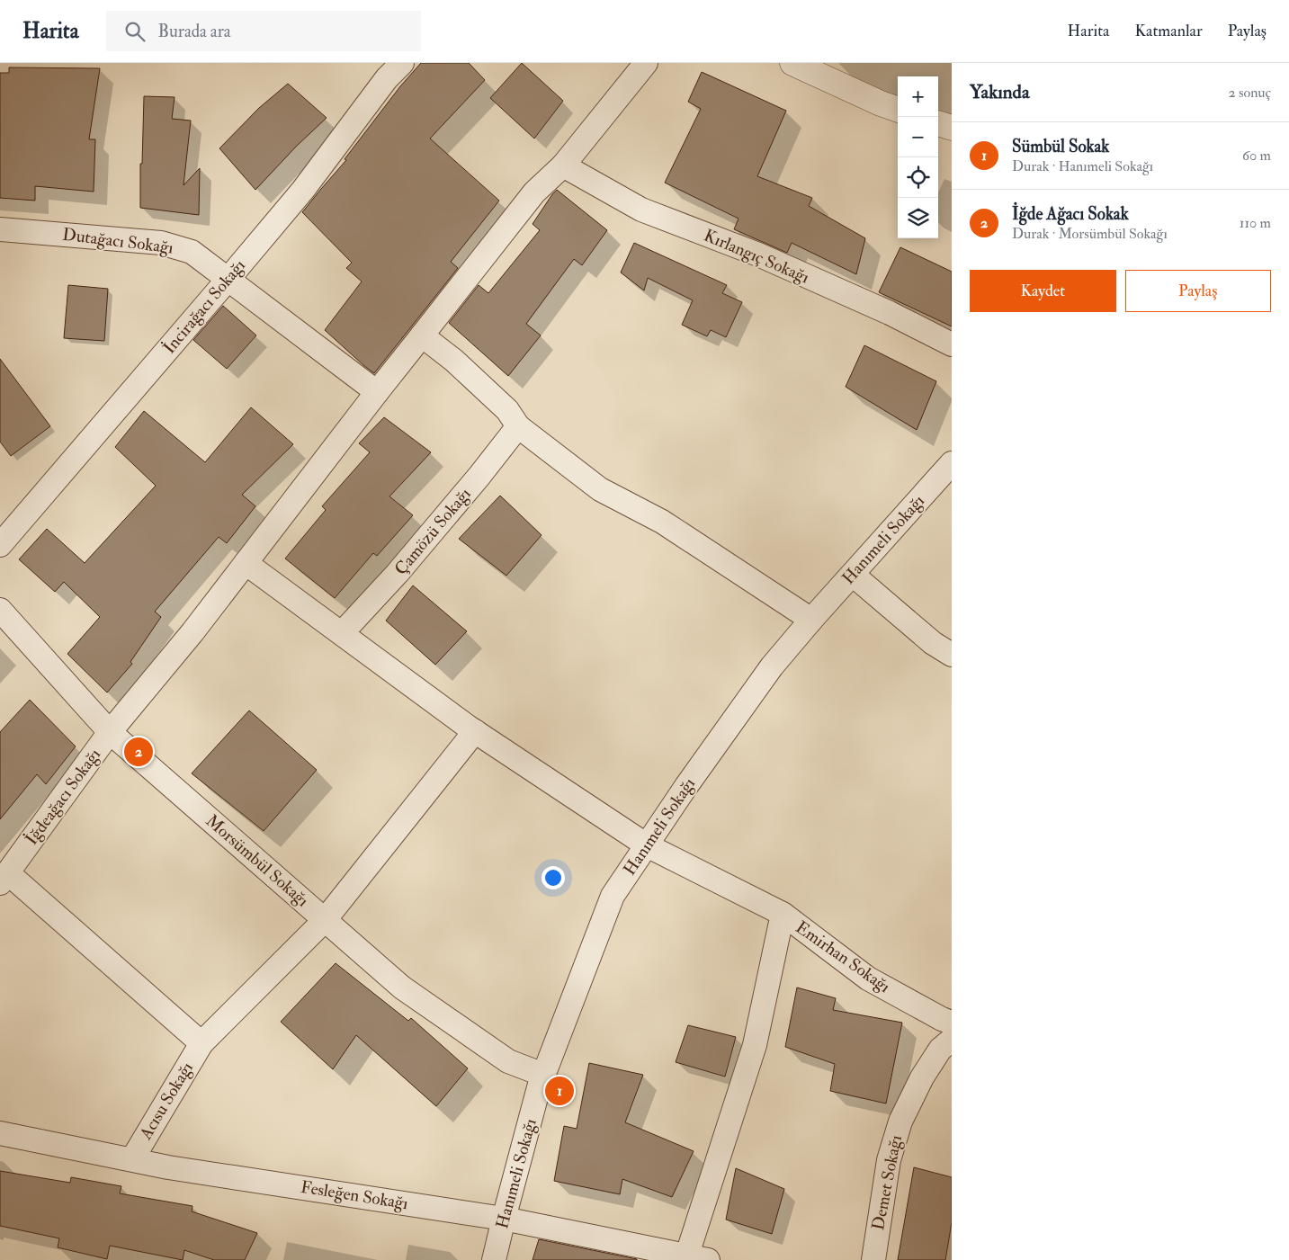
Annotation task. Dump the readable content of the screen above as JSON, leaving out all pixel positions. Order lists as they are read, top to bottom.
{
  "streets": {
    "street": [
      "Dutağacı Sokağı",
      "Kırlangıç Sokağı",
      "İncirağacı Sokağı",
      "Çamözü Sokağı",
      "Hanımeli Sokağı",
      "İğdeağacı Sokağı",
      "Morsümbül Sokağı",
      "Emirhan Sokağı",
      "Acısu Sokağı",
      "Demet Sokağı",
      "Fesleğen Sokağı"
    ]
  },
  "crossings": [
    ["Dutağacı Sokağı", "İncirağacı Sokağı"],
    ["Dutağacı Sokağı", "İğdeağacı Sokağı"],
    ["Kırlangıç Sokağı", "İğdeağacı Sokağı"],
    ["Çamözü Sokağı", "Emirhan Sokağı"],
    ["Hanımeli Sokağı", "Morsümbül Sokağı"],
    ["Hanımeli Sokağı", "Emirhan Sokağı"],
    ["Hanımeli Sokağı", "Fesleğen Sokağı"],
    ["İğdeağacı Sokağı", "Morsümbül Sokağı"],
    ["İğdeağacı Sokağı", "Emirhan Sokağı"],
    ["Morsümbül Sokağı", "Acısu Sokağı"],
    ["Emirhan Sokağı", "Acısu Sokağı"],
    ["Acısu Sokağı", "Fesleğen Sokağı"]
  ],
  "page": {
    "header": "Harita",
    "search": "Burada ara",
    "nav": ["Harita", "Katmanlar", "Paylaş"],
    "heading": ["Yakında", "2 sonuç"],
    "map_buttons": ["+", "−"],
    "list": [
      {
        "mark": "1",
        "name": "Sümbül Sokak",
        "note": "Durak · Hanımeli Sokağı",
        "value": "60 m"
      },
      {
        "mark": "2",
        "name": "İğde Ağacı Sokak",
        "note": "Durak · Morsümbül Sokağı",
        "value": "110 m"
      }
    ],
    "buttons": ["Kaydet", "Paylaş"],
    "pins": ["2", "1"]
  }
}
